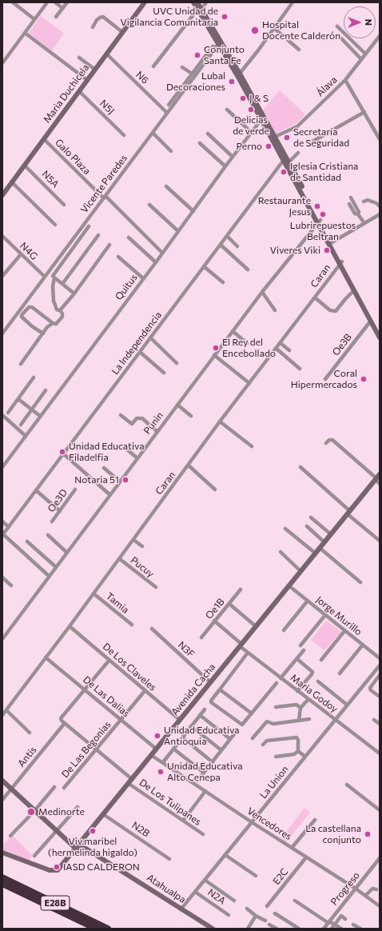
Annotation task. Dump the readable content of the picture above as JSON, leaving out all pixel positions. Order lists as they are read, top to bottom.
{
  "streets": {
    "highway": ["E28B"],
    "main road": ["Maria Duchicela", "Avenida Cacha", "Atahualpa"],
    "street": [
      "N6",
      "Álava",
      "N5J",
      "Galo Plaza",
      "N5A",
      "Vicente Paredes",
      "N4G",
      "Caran",
      "Quitus",
      "La Independencia",
      "Oe3B",
      "Punin",
      "Oe3D",
      "Pucuy",
      "Tamia",
      "Oe1B",
      "Jorge Murillo",
      "N3F",
      "De Los Claveles",
      "Maria Godoy",
      "De Las Dalias",
      "De Las Begonias",
      "Antis",
      "La Union",
      "De Los Tulipanes",
      "Vencedores",
      "N2B",
      "E2C",
      "Progreso",
      "N2A"
    ]
  },
  "crossings": [
    ["N6", "Maria Duchicela"],
    ["N6", "Vicente Paredes"],
    ["Maria Duchicela", "N5J"],
    ["Maria Duchicela", "Galo Plaza"],
    ["Maria Duchicela", "N5A"],
    ["Galo Plaza", "Vicente Paredes"],
    ["Galo Plaza", "Quitus"],
    ["Vicente Paredes", "N4G"],
    ["Caran", "Pucuy"],
    ["Caran", "Tamia"],
    ["Caran", "De Los Claveles"],
    ["Caran", "De Las Dalias"],
    ["Oe1B", "Maria Godoy"],
    ["Jorge Murillo", "Avenida Cacha"],
    ["N3F", "Avenida Cacha"],
    ["De Los Claveles", "Avenida Cacha"],
    ["De Los Claveles", "De Las Begonias"],
    ["Avenida Cacha", "Maria Godoy"],
    ["Avenida Cacha", "De Las Dalias"],
    ["Avenida Cacha", "De Los Tulipanes"],
    ["Avenida Cacha", "Vencedores"],
    ["Avenida Cacha", "N2B"],
    ["Avenida Cacha", "Atahualpa"],
    ["Maria Godoy", "La Union"],
    ["De Las Dalias", "De Las Begonias"],
    ["De Las Dalias", "De Los Tulipanes"],
    ["De Las Begonias", "De Los Tulipanes"],
    ["Antis", "De Los Tulipanes"],
    ["La Union", "Vencedores"],
    ["La Union", "Atahualpa"],
    ["La Union", "N2A"],
    ["Vencedores", "E2C"],
    ["Vencedores", "Progreso"]
  ],
  "places": [
    "UVC Unidad de Vigilancia Comunitaria",
    "Hospital Docente Calderón",
    "Conjunto Santa Fe",
    "Lubal Decoraciones",
    "J & S",
    "Delicias de verde",
    "Secretaría de Seguridad",
    "Perno",
    "Iglesia Cristiana de Santidad",
    "Restaurante Jesus",
    "Lubrirepuestos Beltran",
    "Viveres Viki",
    "El Rey del Encebollado",
    "Coral Hipermercados",
    "Unidad Educativa Filadelfia",
    "Notaria 51",
    "Unidad Educativa Antioquia",
    "Unidad Educativa Alto Cenepa",
    "Medinorte",
    "Viv.maribel (hermelinda higaldo)",
    "La castellana conjunto",
    "IASD CALDERON"
  ],
  "north": "right"
}
